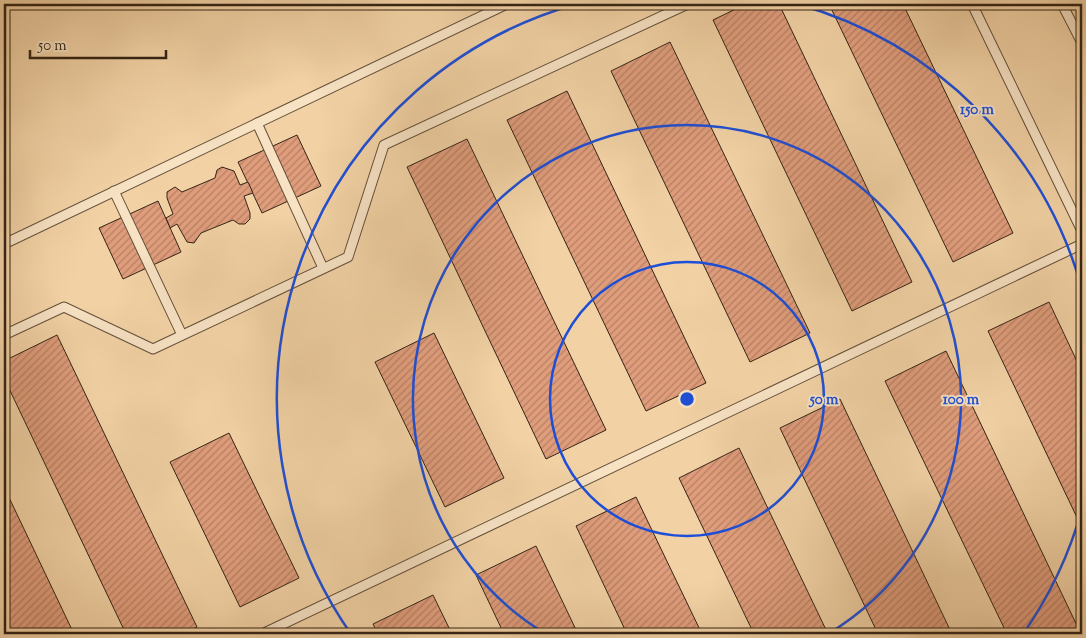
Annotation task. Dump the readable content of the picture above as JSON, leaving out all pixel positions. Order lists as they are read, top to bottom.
{
  "scale_bar": "50 m",
  "rings": ["150 m", "50 m", "100 m"]
}
